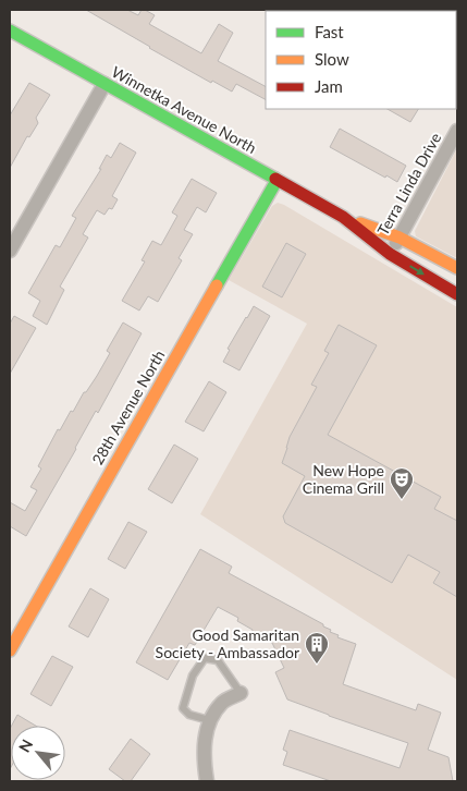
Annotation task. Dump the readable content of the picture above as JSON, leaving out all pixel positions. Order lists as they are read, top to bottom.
{
  "streets": {
    "main road": ["Winnetka Avenue North", "28th Avenue North"],
    "street": ["Terra Linda Drive"]
  },
  "crossings": [
    ["Winnetka Avenue North", "Terra Linda Drive"],
    ["Winnetka Avenue North", "28th Avenue North"]
  ],
  "places": {
    "theatre": ["New Hope Cinema Grill"],
    "building": ["Good Samaritan Society - Ambassador"]
  },
  "legend": ["Fast", "Slow", "Jam"],
  "north": "top left"
}
